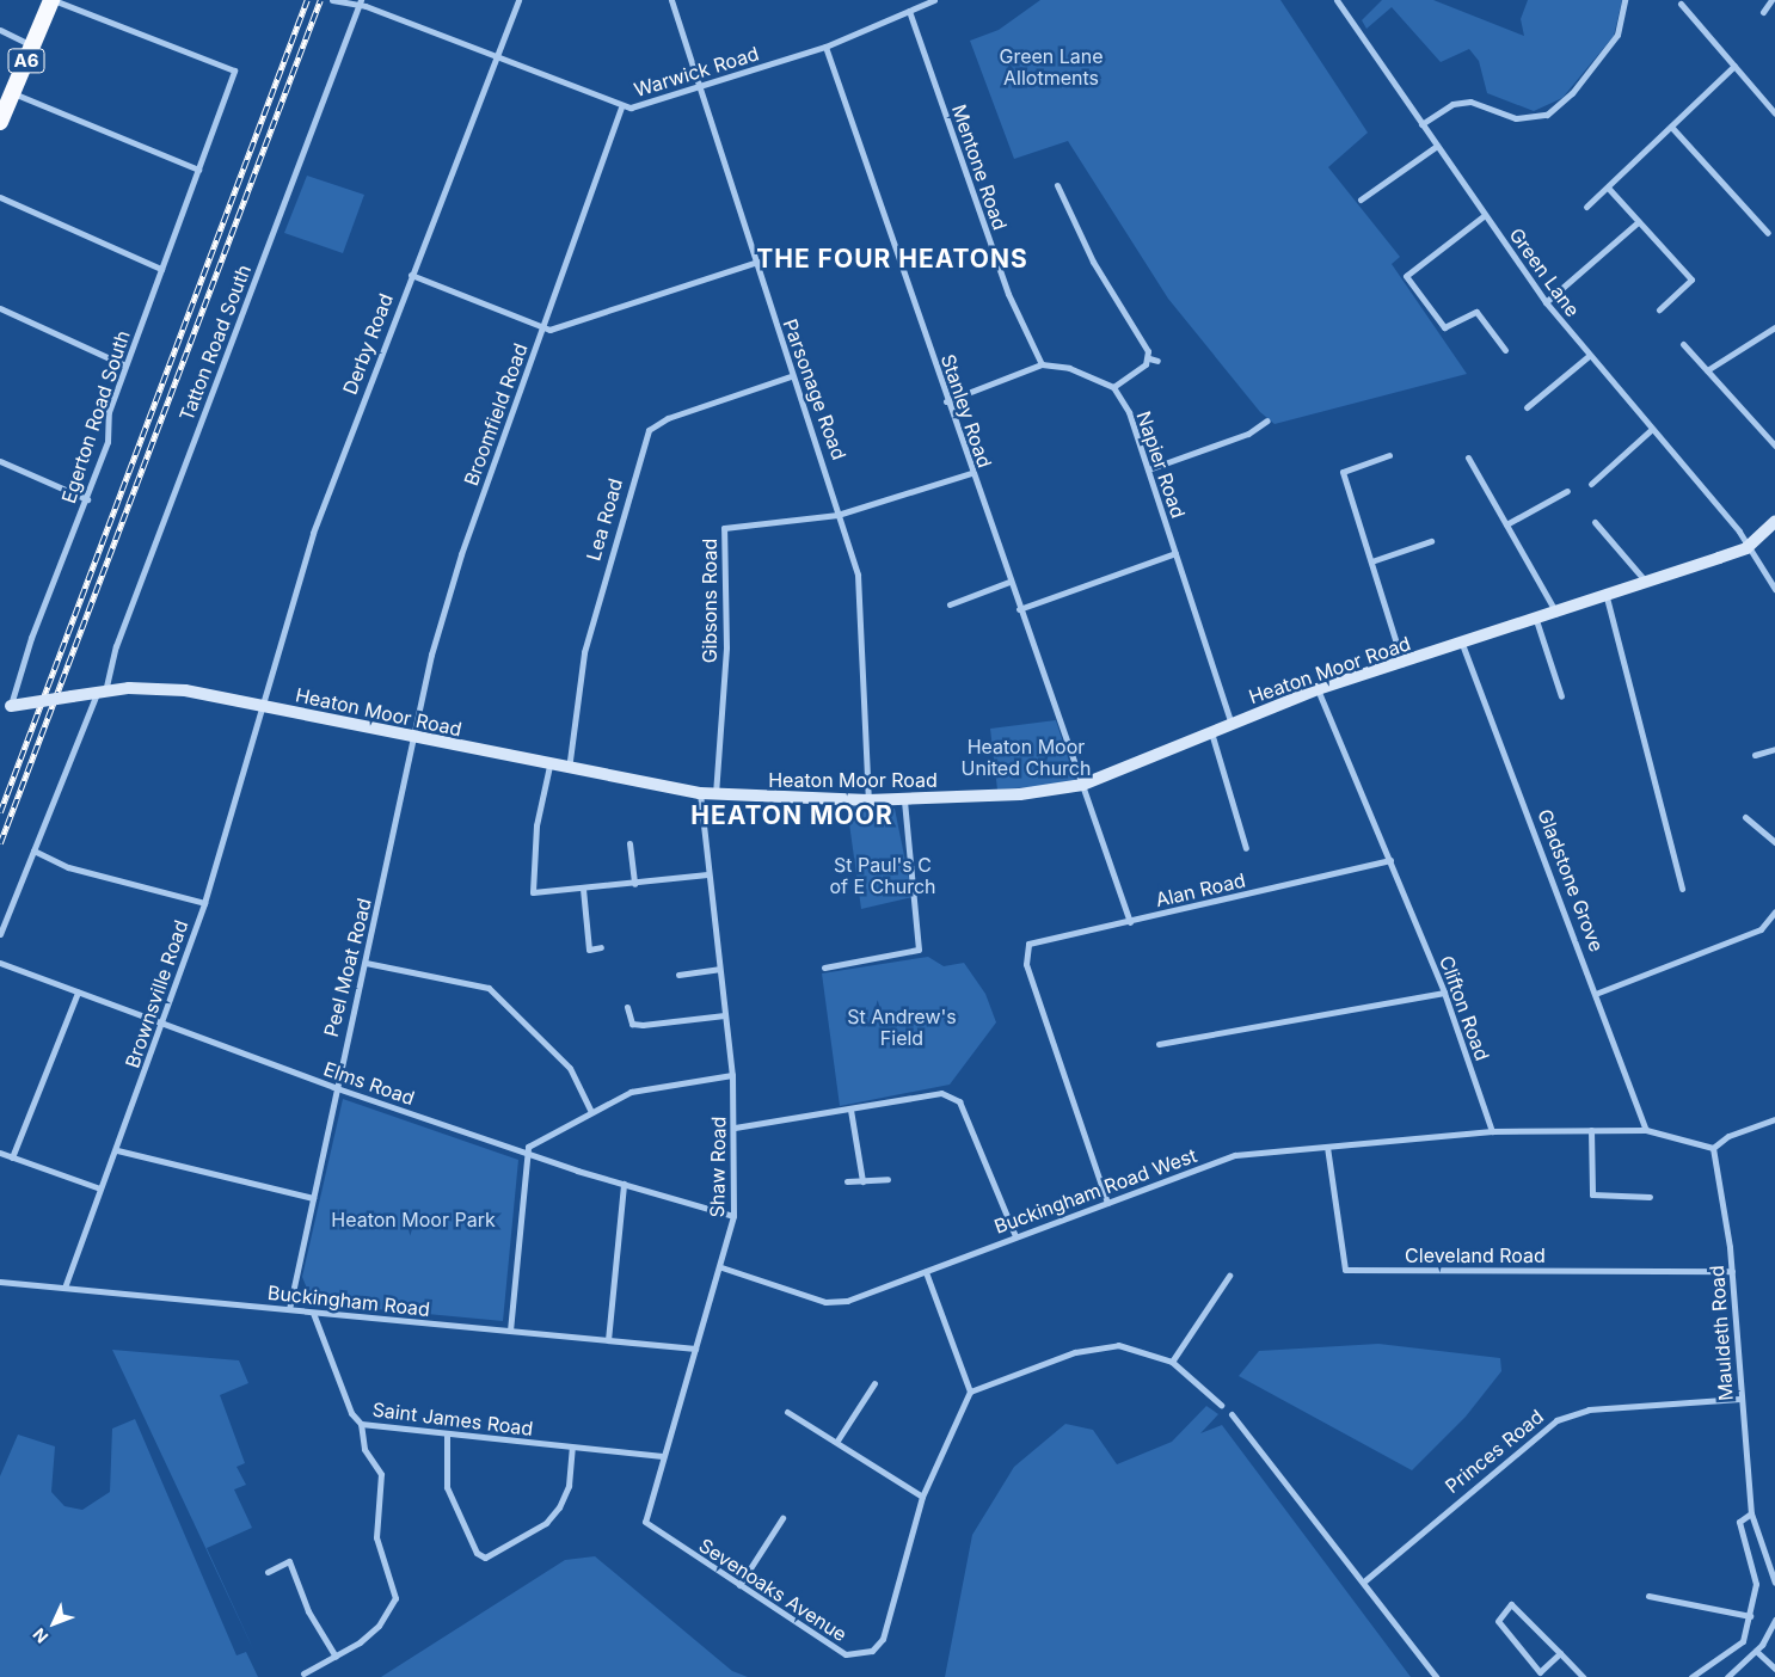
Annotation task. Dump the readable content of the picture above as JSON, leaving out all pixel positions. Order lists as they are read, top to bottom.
{
  "streets": {
    "highway": ["A6"],
    "main road": ["Heaton Moor Road"],
    "street": [
      "Warwick Road",
      "Mentone Road",
      "Green Lane",
      "Tatton Road South",
      "Derby Road",
      "Parsonage Road",
      "Stanley Road",
      "Broomfield Road",
      "Egerton Road South",
      "Napier Road",
      "Lea Road",
      "Gibsons Road",
      "Gladstone Grove",
      "Alan Road",
      "Peel Moat Road",
      "Brownsville Road",
      "Clifton Road",
      "Elms Road",
      "Shaw Road",
      "Buckingham Road West",
      "Cleveland Road",
      "Buckingham Road",
      "Mauldeth Road",
      "Saint James Road",
      "Princes Road",
      "Sevenoaks Avenue"
    ]
  },
  "crossings": [
    ["A6", "Egerton Road South"],
    ["Warwick Road", "Mentone Road"],
    ["Warwick Road", "Tatton Road South"],
    ["Warwick Road", "Derby Road"],
    ["Warwick Road", "Parsonage Road"],
    ["Warwick Road", "Stanley Road"],
    ["Warwick Road", "Broomfield Road"],
    ["Green Lane", "Heaton Moor Road"],
    ["Tatton Road South", "Heaton Moor Road"],
    ["Derby Road", "Heaton Moor Road"],
    ["Derby Road", "Brownsville Road"],
    ["Parsonage Road", "Lea Road"],
    ["Parsonage Road", "Gibsons Road"],
    ["Parsonage Road", "Heaton Moor Road"],
    ["Stanley Road", "Heaton Moor Road"],
    ["Stanley Road", "Alan Road"],
    ["Broomfield Road", "Heaton Moor Road"],
    ["Broomfield Road", "Peel Moat Road"],
    ["Egerton Road South", "Heaton Moor Road"],
    ["Napier Road", "Heaton Moor Road"],
    ["Lea Road", "Heaton Moor Road"],
    ["Gibsons Road", "Heaton Moor Road"],
    ["Heaton Moor Road", "Gladstone Grove"],
    ["Heaton Moor Road", "Peel Moat Road"],
    ["Heaton Moor Road", "Brownsville Road"],
    ["Heaton Moor Road", "Clifton Road"],
    ["Heaton Moor Road", "Shaw Road"],
    ["Alan Road", "Clifton Road"],
    ["Alan Road", "Buckingham Road West"],
    ["Peel Moat Road", "Elms Road"],
    ["Peel Moat Road", "Buckingham Road"],
    ["Brownsville Road", "Elms Road"],
    ["Brownsville Road", "Buckingham Road"],
    ["Clifton Road", "Buckingham Road West"],
    ["Elms Road", "Shaw Road"],
    ["Shaw Road", "Buckingham Road West"],
    ["Shaw Road", "Buckingham Road"],
    ["Shaw Road", "Saint James Road"],
    ["Shaw Road", "Sevenoaks Avenue"],
    ["Buckingham Road West", "Cleveland Road"],
    ["Cleveland Road", "Mauldeth Road"],
    ["Buckingham Road", "Saint James Road"],
    ["Mauldeth Road", "Princes Road"]
  ],
  "districts": ["THE FOUR HEATONS", "HEATON MOOR"],
  "parks": [
    "Green Lane Allotments",
    "Heaton Moor United Church",
    "St Paul's C of E Church",
    "St Andrew's Field",
    "Heaton Moor Park"
  ],
  "north": "bottom left"
}
